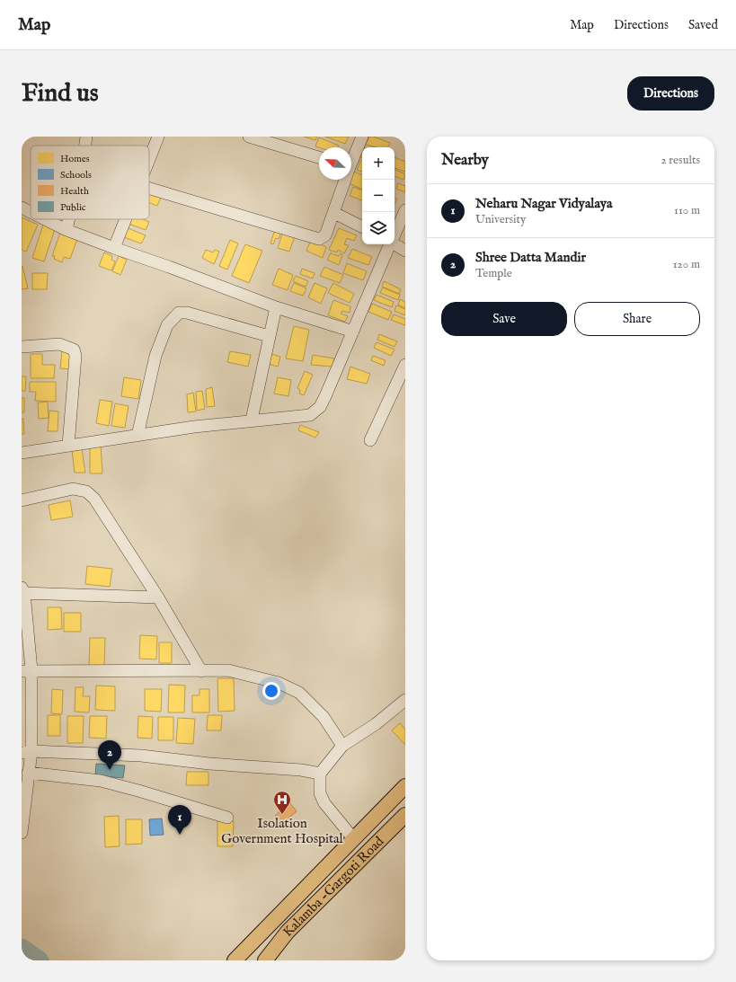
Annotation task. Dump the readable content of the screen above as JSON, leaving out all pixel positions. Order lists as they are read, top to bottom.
{
  "streets": {
    "main road": ["Kalamba -Gargoti Road"]
  },
  "places": {
    "hospital": ["Isolation Government Hospital"]
  },
  "legend": [
    "Homes",
    "Schools",
    "Health",
    "Public"
  ],
  "north": "top left",
  "page": {
    "header": "Map",
    "nav": ["Map", "Directions", "Saved"],
    "buttons": [
      "Directions",
      ["Save", "Share"]
    ],
    "title": "Find us",
    "heading": ["Nearby", "2 results"],
    "map_buttons": ["+", "−"],
    "list": [
      {
        "mark": "1",
        "name": "Neharu Nagar Vidyalaya",
        "note": "University",
        "value": "110 m"
      },
      {
        "mark": "2",
        "name": "Shree Datta Mandir",
        "note": "Temple",
        "value": "120 m"
      }
    ],
    "pins": ["2", "1"]
  }
}
